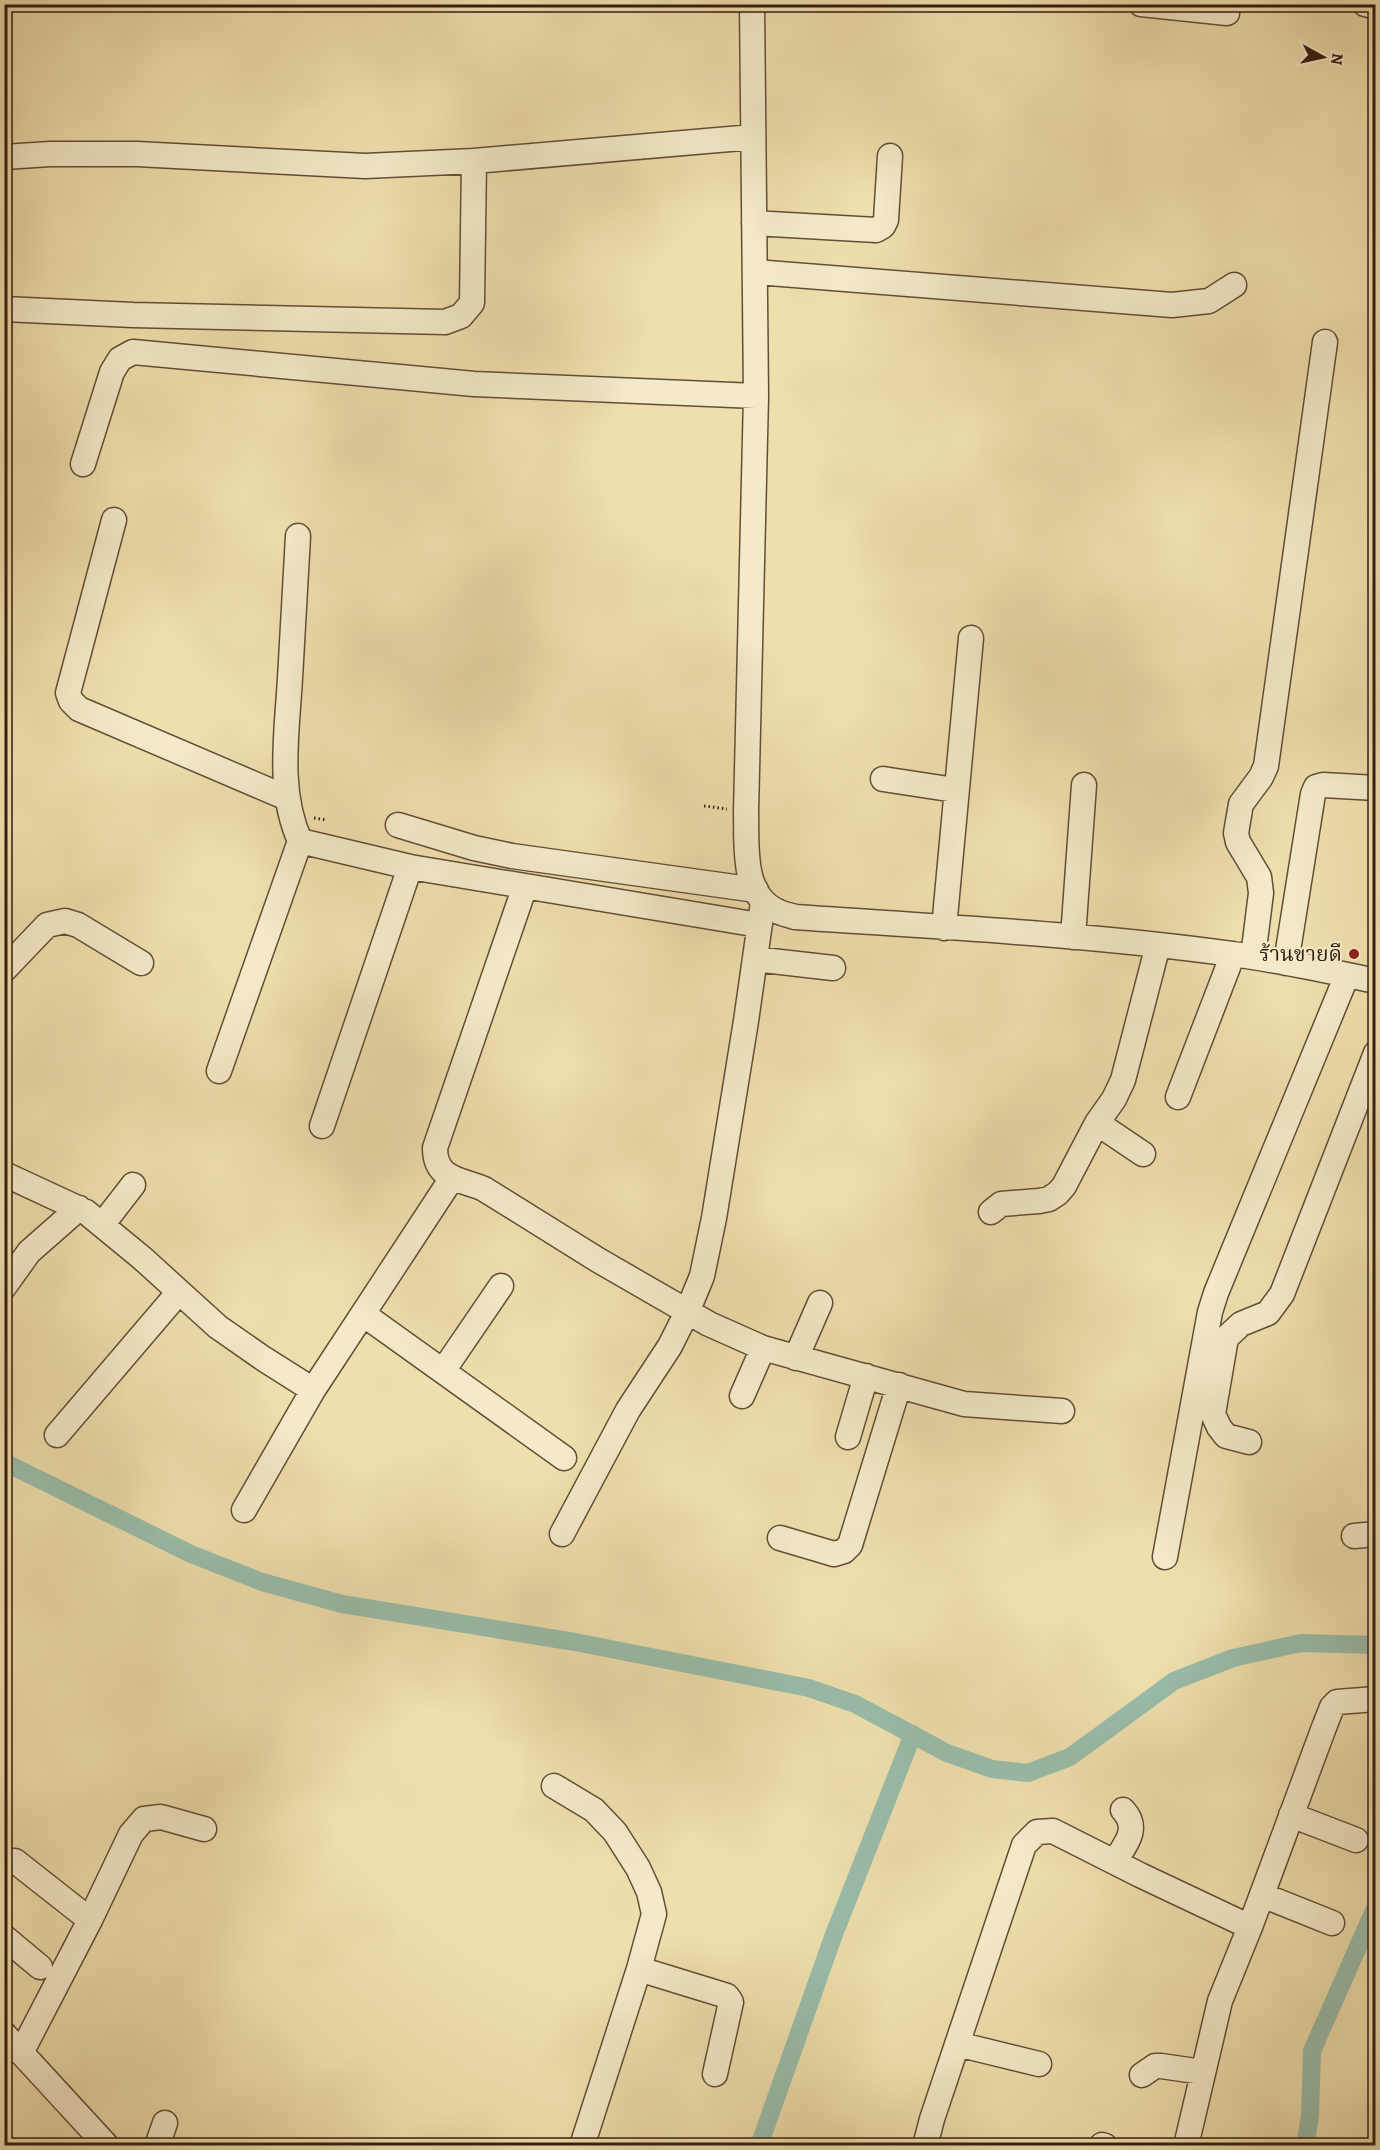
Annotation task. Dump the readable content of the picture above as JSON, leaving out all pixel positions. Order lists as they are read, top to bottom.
{
  "places": ["ร้านขายดี"],
  "north": "right"
}
